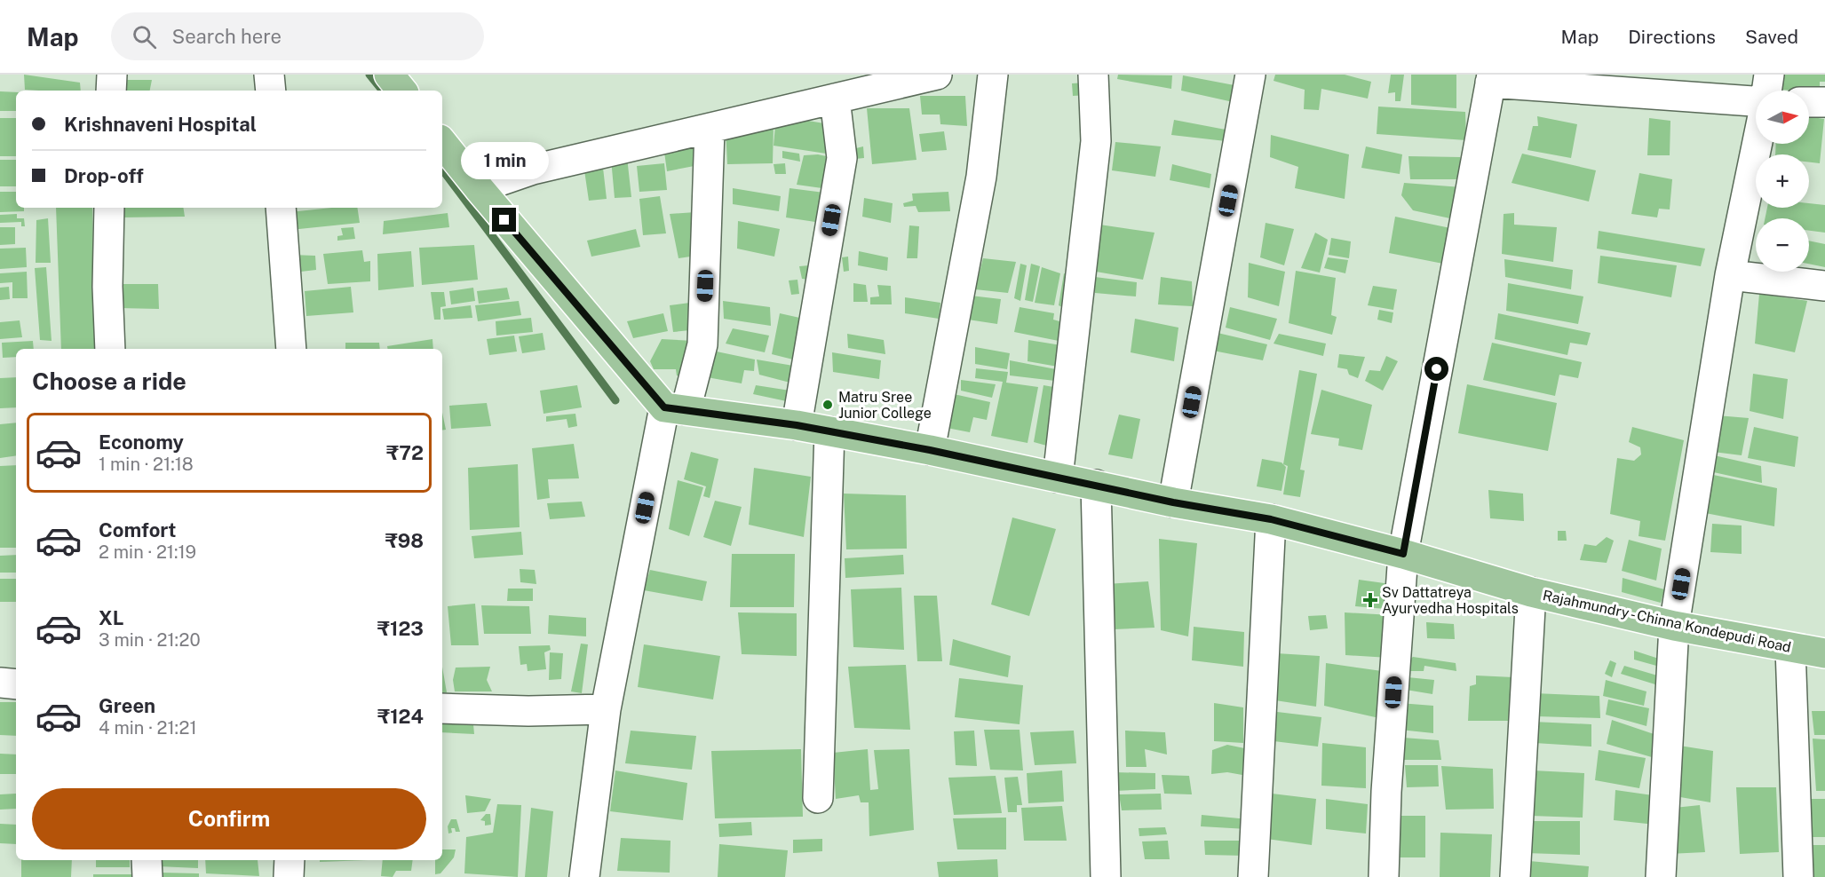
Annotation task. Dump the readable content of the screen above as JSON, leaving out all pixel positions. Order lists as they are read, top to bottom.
{
  "streets": {
    "main road": ["Rajahmundry - Chinna Kondepudi Road"]
  },
  "places": {
    "other": ["Matru Sree Junior College"],
    "health": ["Sv Dattatreya Ayurvedha Hospitals"]
  },
  "north": "right",
  "page": {
    "header": "Map",
    "search": "Search here",
    "nav": ["Map", "Directions", "Saved"],
    "map_buttons": ["+", "−"],
    "banner": ["Krishnaveni Hospital", "Drop-off"],
    "bubble": "1 min",
    "heading": "Choose a ride",
    "list": [
      {
        "name": "Economy",
        "note": "1 min · 21:18",
        "value": "₹72"
      },
      {
        "name": "Comfort",
        "note": "2 min · 21:19",
        "value": "₹98"
      },
      {
        "name": "XL",
        "note": "3 min · 21:20",
        "value": "₹123"
      },
      {
        "name": "Green",
        "note": "4 min · 21:21",
        "value": "₹124"
      }
    ],
    "buttons": "Confirm"
  }
}
